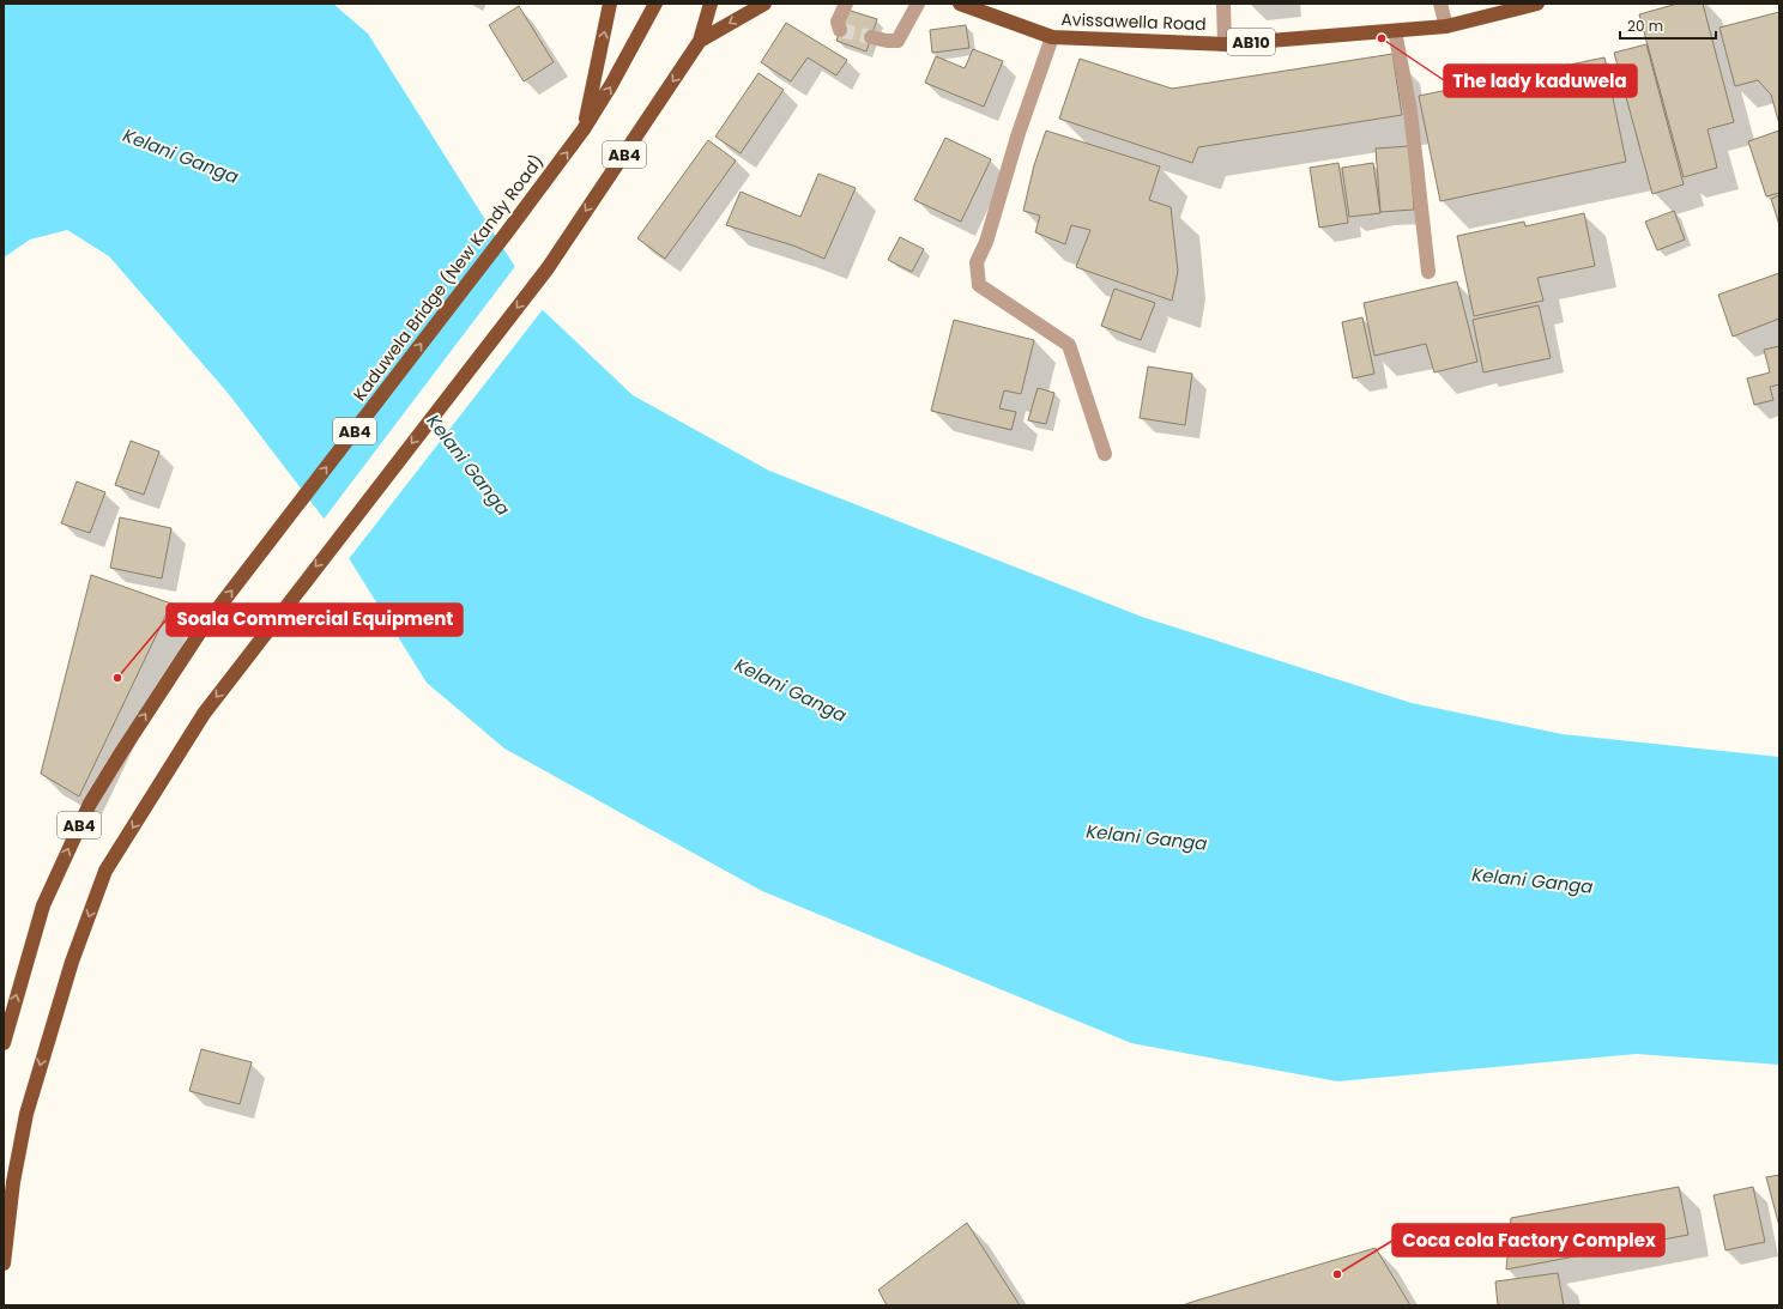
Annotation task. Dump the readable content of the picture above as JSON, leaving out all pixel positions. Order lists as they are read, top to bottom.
{
  "streets": {
    "main road": [
      "Avissawella Road",
      "AB10",
      "AB4",
      "Kaduwela Bridge (New Kandy Road)"
    ]
  },
  "crossings": [
    ["AB4", "Kaduwela Bridge (New Kandy Road)"]
  ],
  "water": ["Kelani Ganga"],
  "places": ["The lady kaduwela", "Soala Commercial Equipment", "Coca cola Factory Complex"],
  "scale_bar": "20 m"
}
